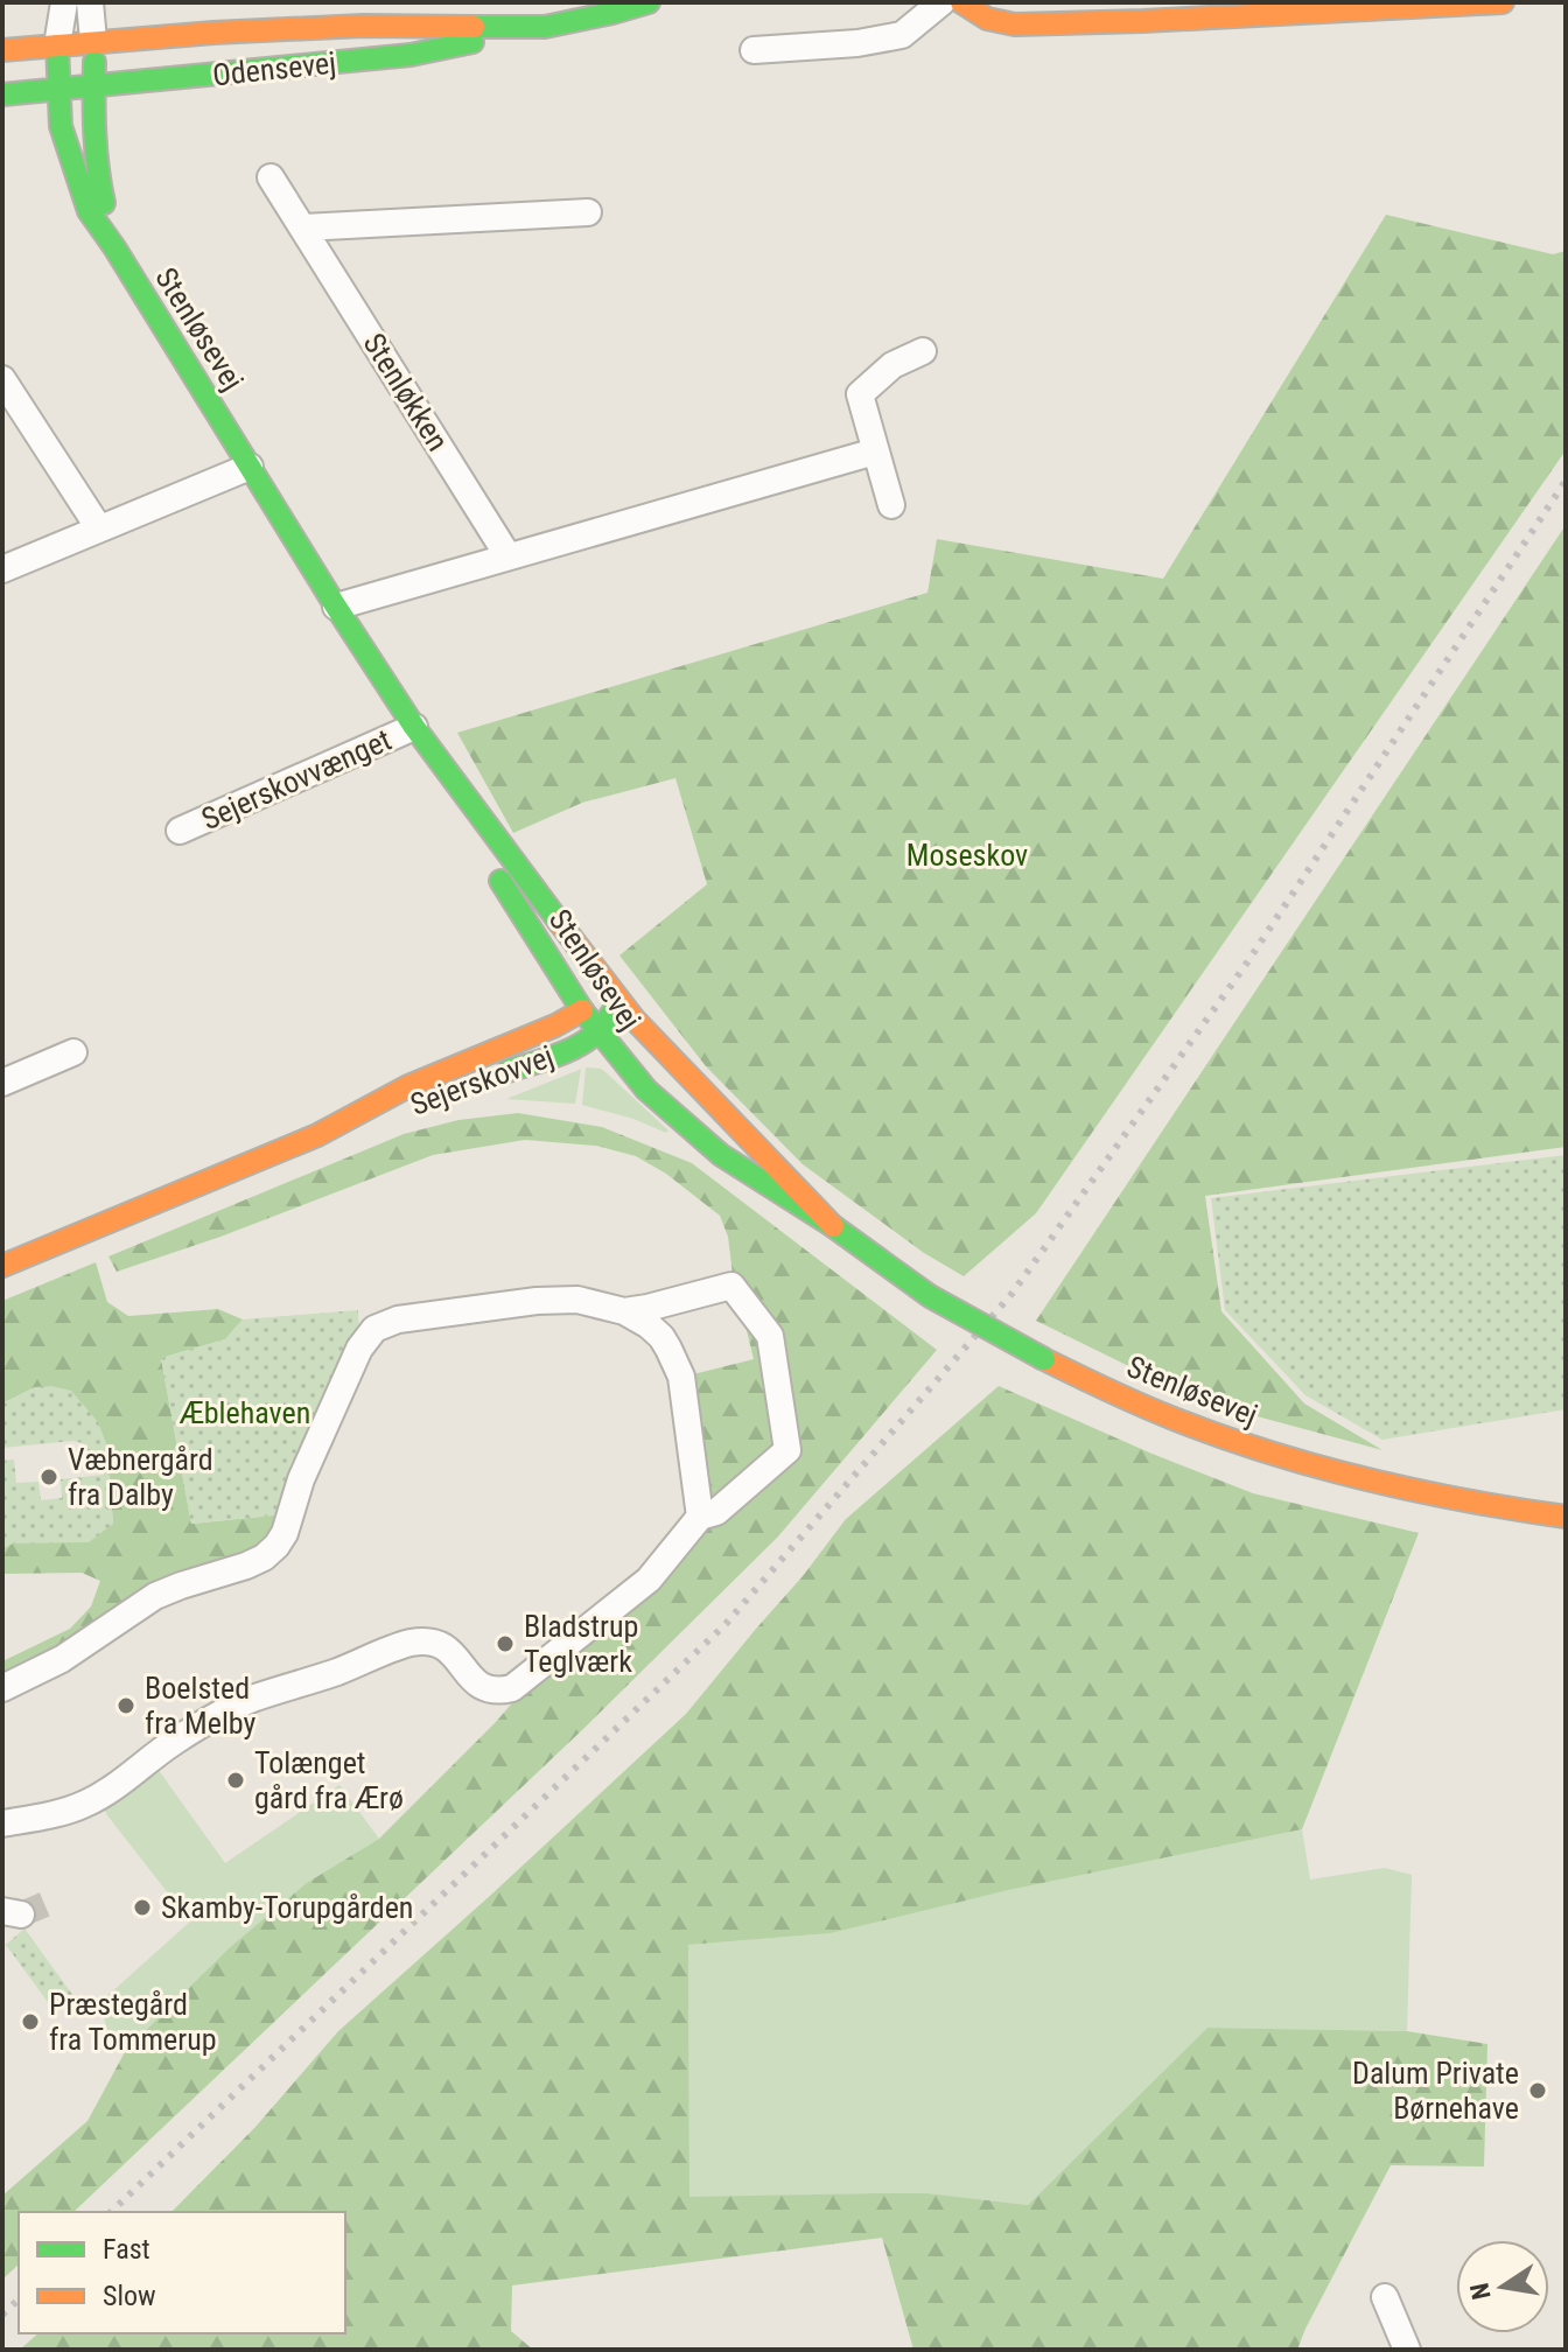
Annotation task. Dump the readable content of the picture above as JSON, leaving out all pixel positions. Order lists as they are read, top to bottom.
{
  "streets": {
    "street": [
      "Odensevej",
      "Stenløsevej",
      "Stenløkken",
      "Sejerskovvænget",
      "Sejerskovvej"
    ]
  },
  "crossings": [
    ["Odensevej", "Stenløsevej"],
    ["Stenløsevej", "Sejerskovvænget"],
    ["Stenløsevej", "Sejerskovvej"]
  ],
  "parks": ["Moseskov", "Æblehaven"],
  "places": [
    "Væbnergård fra Dalby",
    "Bladstrup Teglværk",
    "Boelsted fra Melby",
    "Tolænget gård fra Ærø",
    "Skamby-Torupgården",
    "Præstegård fra Tommerup",
    "Dalum Private Børnehave"
  ],
  "legend": ["Fast", "Slow"],
  "north": "left"
}
